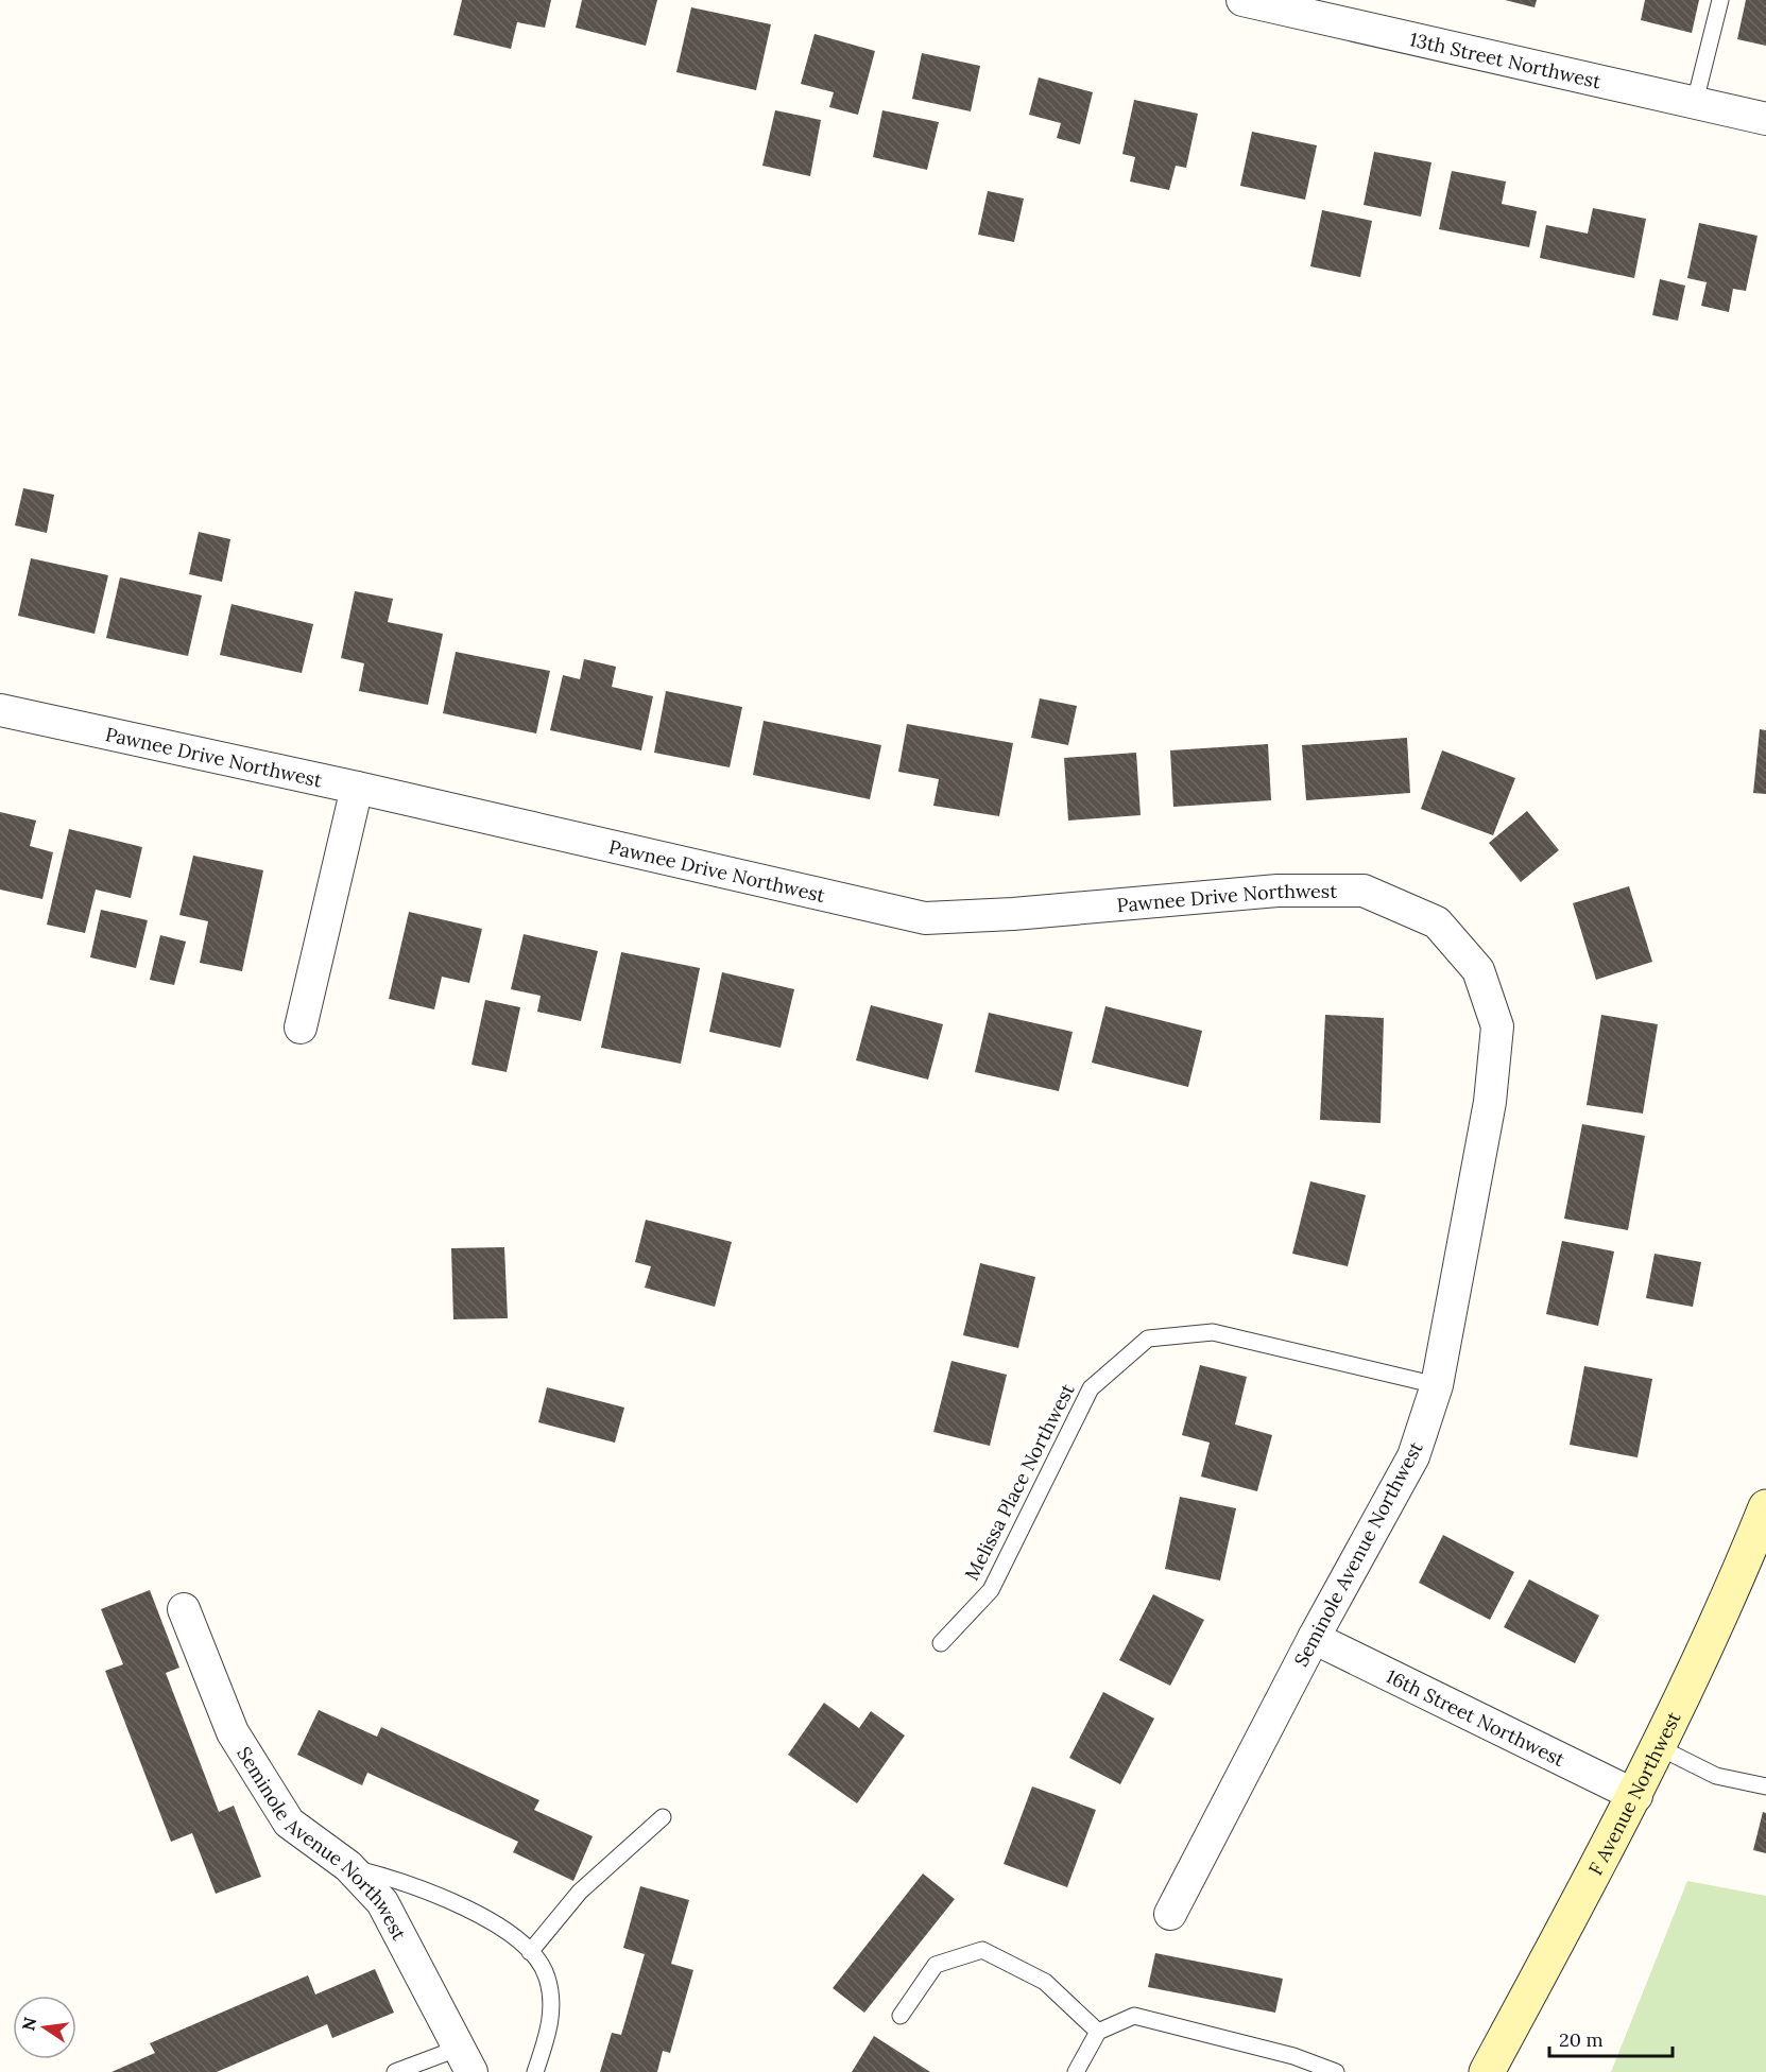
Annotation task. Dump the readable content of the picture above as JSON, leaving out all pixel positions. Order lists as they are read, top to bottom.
{
  "streets": {
    "main road": ["F Avenue Northwest"],
    "street": [
      "13th Street Northwest",
      "Pawnee Drive Northwest",
      "Seminole Avenue Northwest",
      "16th Street Northwest"
    ],
    "lane": ["Melissa Place Northwest"]
  },
  "crossings": [
    ["Pawnee Drive Northwest", "Seminole Avenue Northwest"],
    ["Melissa Place Northwest", "Seminole Avenue Northwest"],
    ["Seminole Avenue Northwest", "16th Street Northwest"],
    ["16th Street Northwest", "F Avenue Northwest"]
  ],
  "scale_bar": "20 m",
  "north": "left"
}
